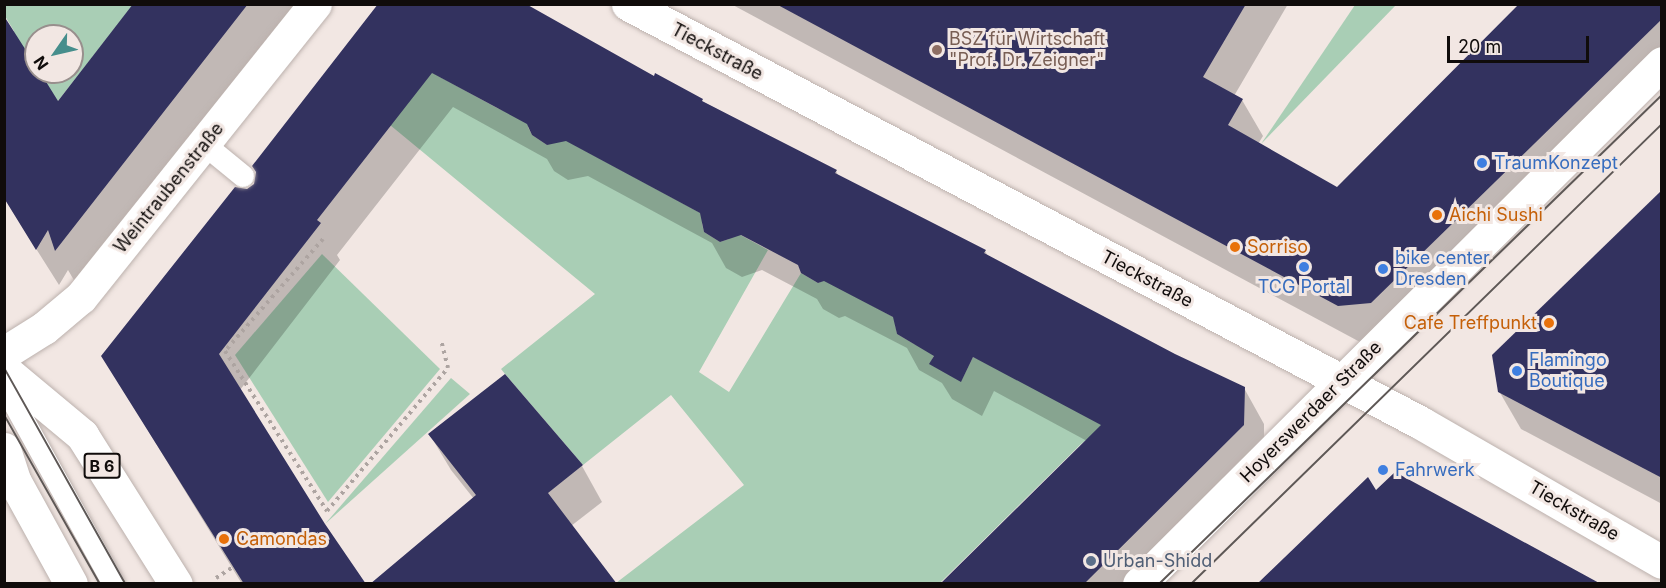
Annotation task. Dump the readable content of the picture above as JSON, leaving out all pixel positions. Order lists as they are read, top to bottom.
{
  "streets": {
    "street": [
      "Tieckstraße",
      "Weintraubenstraße",
      "Hoyerswerdaer Straße",
      "B 6"
    ]
  },
  "crossings": [
    ["Tieckstraße", "Hoyerswerdaer Straße"]
  ],
  "places": [
    "BSZ für Wirtschaft \"Prof. Dr. Zeigner\"",
    "TraumKonzept",
    "Aichi Sushi",
    "Sorriso",
    "TCG Portal",
    "bike center Dresden",
    "Cafe Treffpunkt",
    "Flamingo Boutique",
    "Fahrwerk",
    "Camondas",
    "Urban-Shidd"
  ],
  "scale_bar": "20 m",
  "north": "bottom left"
}
